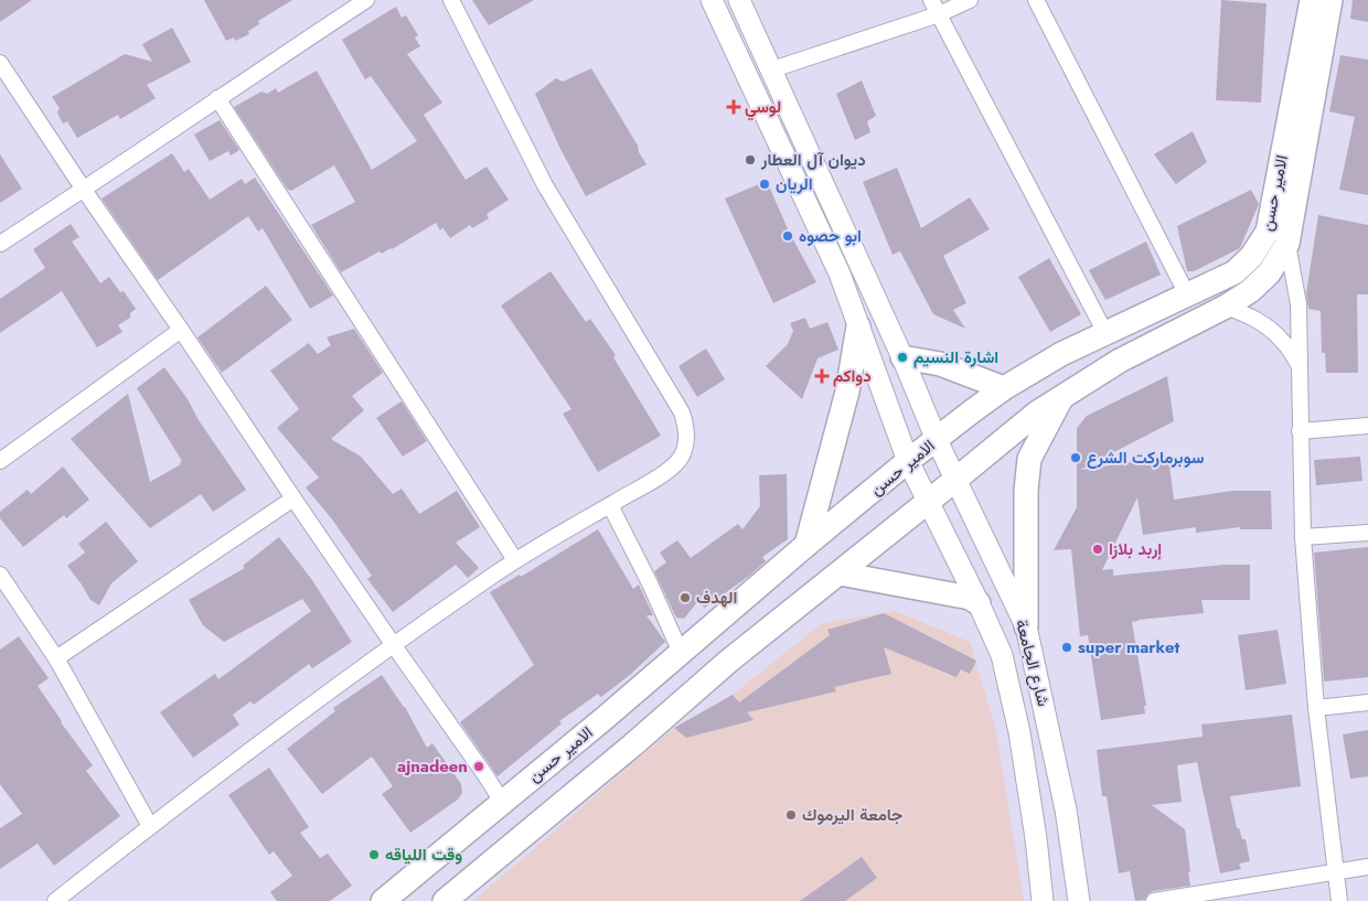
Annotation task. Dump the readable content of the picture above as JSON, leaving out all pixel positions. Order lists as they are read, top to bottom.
{
  "streets": {
    "main road": ["الامير حسن", "شارع الجامعة"]
  },
  "crossings": [
    ["الامير حسن", "شارع الجامعة"]
  ],
  "places": {
    "health": ["لوسي", "دواكم"],
    "other": [
      "ديوان آل العطار",
      "الريان",
      "ابو حصوه",
      "اشارة النسيم",
      "سوبرماركت الشرع",
      "إربد بلازا",
      "الهدف",
      "super market",
      "ajnadeen",
      "جامعة اليرموك",
      "وقت اللياقه"
    ]
  }
}
